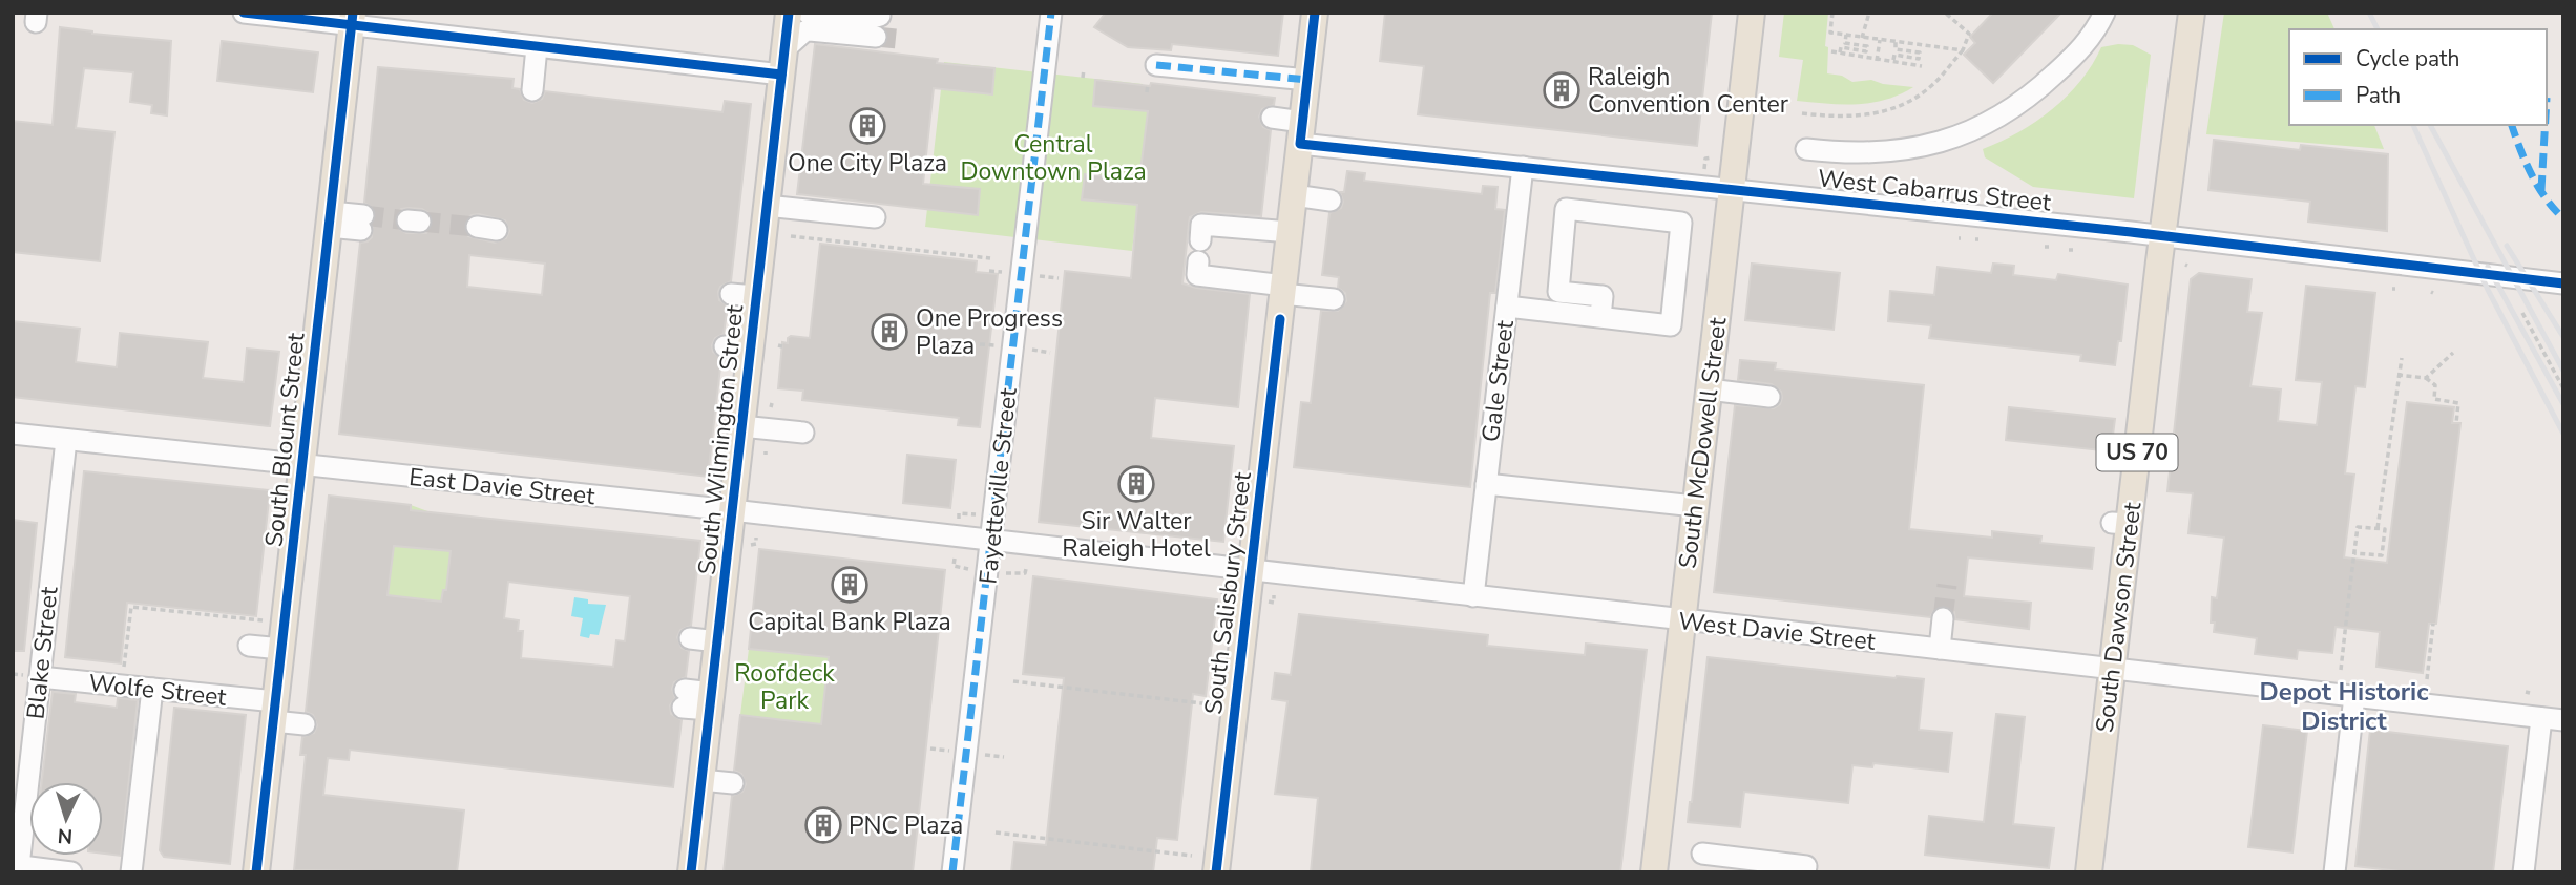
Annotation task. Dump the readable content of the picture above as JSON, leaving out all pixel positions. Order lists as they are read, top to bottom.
{
  "streets": {
    "main road": [
      "South Blount Street",
      "South Wilmington Street",
      "South McDowell Street",
      "US 70",
      "South Salisbury Street",
      "South Dawson Street"
    ],
    "street": [
      "West Cabarrus Street",
      "Gale Street",
      "East Davie Street",
      "Fayetteville Street",
      "West Davie Street",
      "Blake Street",
      "Wolfe Street"
    ]
  },
  "crossings": [
    ["West Cabarrus Street", "Gale Street"],
    ["West Cabarrus Street", "South McDowell Street"],
    ["West Cabarrus Street", "South Salisbury Street"],
    ["West Cabarrus Street", "South Dawson Street"],
    ["Gale Street", "West Davie Street"],
    ["South Blount Street", "East Davie Street"],
    ["South Blount Street", "Wolfe Street"],
    ["South Wilmington Street", "East Davie Street"],
    ["South McDowell Street", "West Davie Street"],
    ["East Davie Street", "Fayetteville Street"],
    ["East Davie Street", "West Davie Street"],
    ["East Davie Street", "Blake Street"],
    ["Fayetteville Street", "West Davie Street"],
    ["South Salisbury Street", "West Davie Street"],
    ["South Dawson Street", "West Davie Street"],
    ["Blake Street", "Wolfe Street"]
  ],
  "districts": ["Depot Historic District"],
  "parks": ["Central Downtown Plaza", "Roofdeck Park"],
  "places": {
    "building": [
      "Raleigh Convention Center",
      "One City Plaza",
      "One Progress Plaza",
      "Sir Walter Raleigh Hotel",
      "Capital Bank Plaza",
      "PNC Plaza"
    ]
  },
  "legend": ["Cycle path", "Path"],
  "north": "bottom"
}
